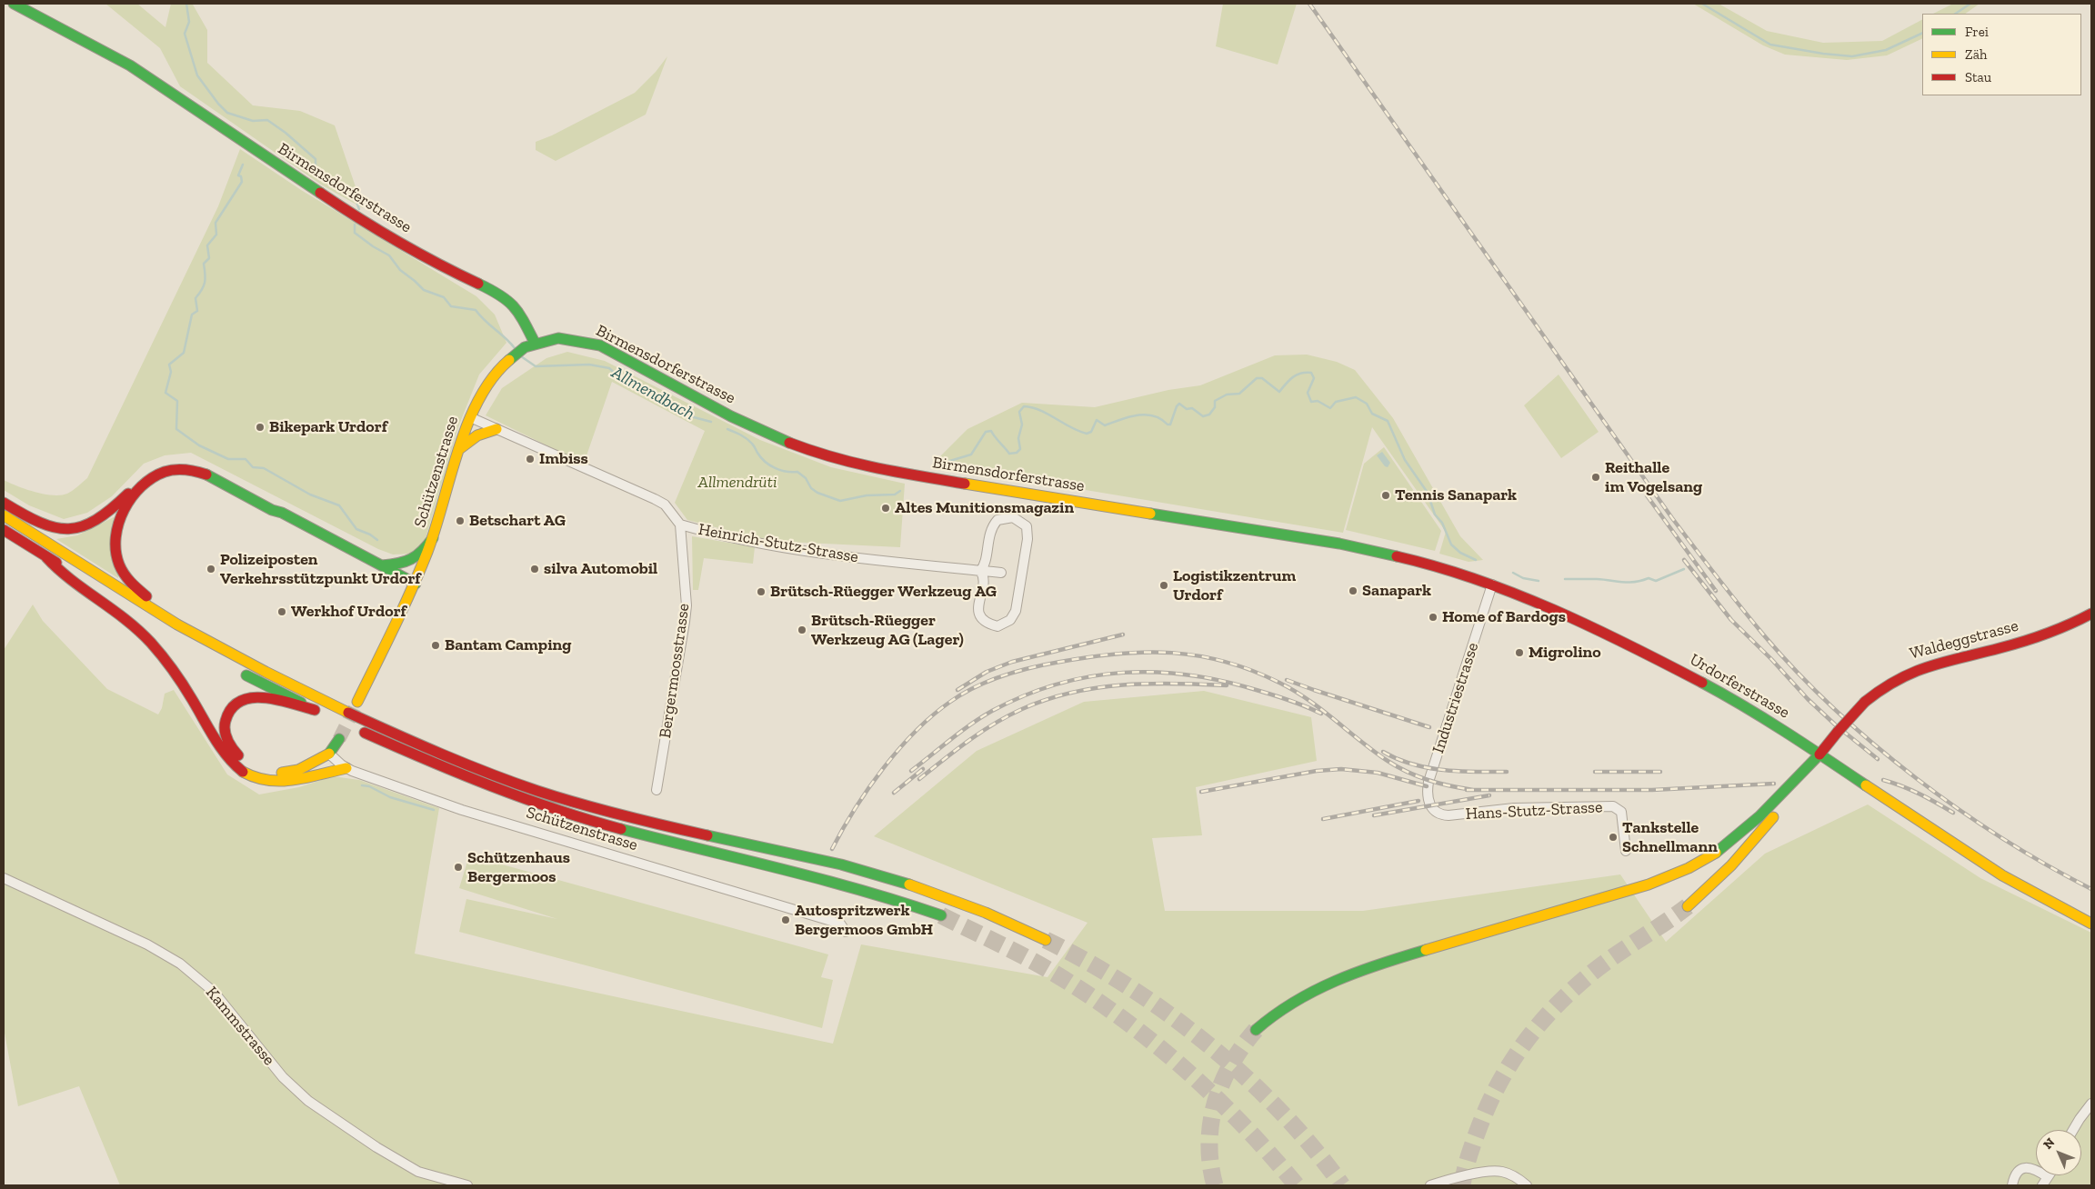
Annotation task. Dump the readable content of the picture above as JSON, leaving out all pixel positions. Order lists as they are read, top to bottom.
{
  "streets": {
    "main road": [
      "Birmensdorferstrasse",
      "Schützenstrasse",
      "Waldeggstrasse",
      "Urdorferstrasse"
    ],
    "street": [
      "Heinrich-Stutz-Strasse",
      "Bergermoosstrasse",
      "Industriestrasse",
      "Hans-Stutz-Strasse",
      "Kammstrasse"
    ]
  },
  "crossings": [
    ["Birmensdorferstrasse", "Schützenstrasse"],
    ["Birmensdorferstrasse", "Urdorferstrasse"],
    ["Schützenstrasse", "Heinrich-Stutz-Strasse"],
    ["Heinrich-Stutz-Strasse", "Bergermoosstrasse"],
    ["Waldeggstrasse", "Urdorferstrasse"],
    ["Urdorferstrasse", "Industriestrasse"],
    ["Industriestrasse", "Hans-Stutz-Strasse"]
  ],
  "water": ["Allmendbach"],
  "parks": ["Allmendrüti"],
  "places": [
    "Bikepark Urdorf",
    "Imbiss",
    "Reithalle im Vogelsang",
    "Tennis Sanapark",
    "Altes Munitionsmagazin",
    "Betschart AG",
    "Polizeiposten Verkehrsstützpunkt Urdorf",
    "silva Automobil",
    "Logistikzentrum Urdorf",
    "Sanapark",
    "Brütsch-Rüegger Werkzeug AG",
    "Werkhof Urdorf",
    "Home of Bardogs",
    "Brütsch-Rüegger Werkzeug AG (Lager)",
    "Bantam Camping",
    "Migrolino",
    "Tankstelle Schnellmann",
    "Schützenhaus Bergermoos",
    "Autospritzwerk Bergermoos GmbH"
  ],
  "legend": ["Frei", "Zäh", "Stau"],
  "north": "top left"
}
